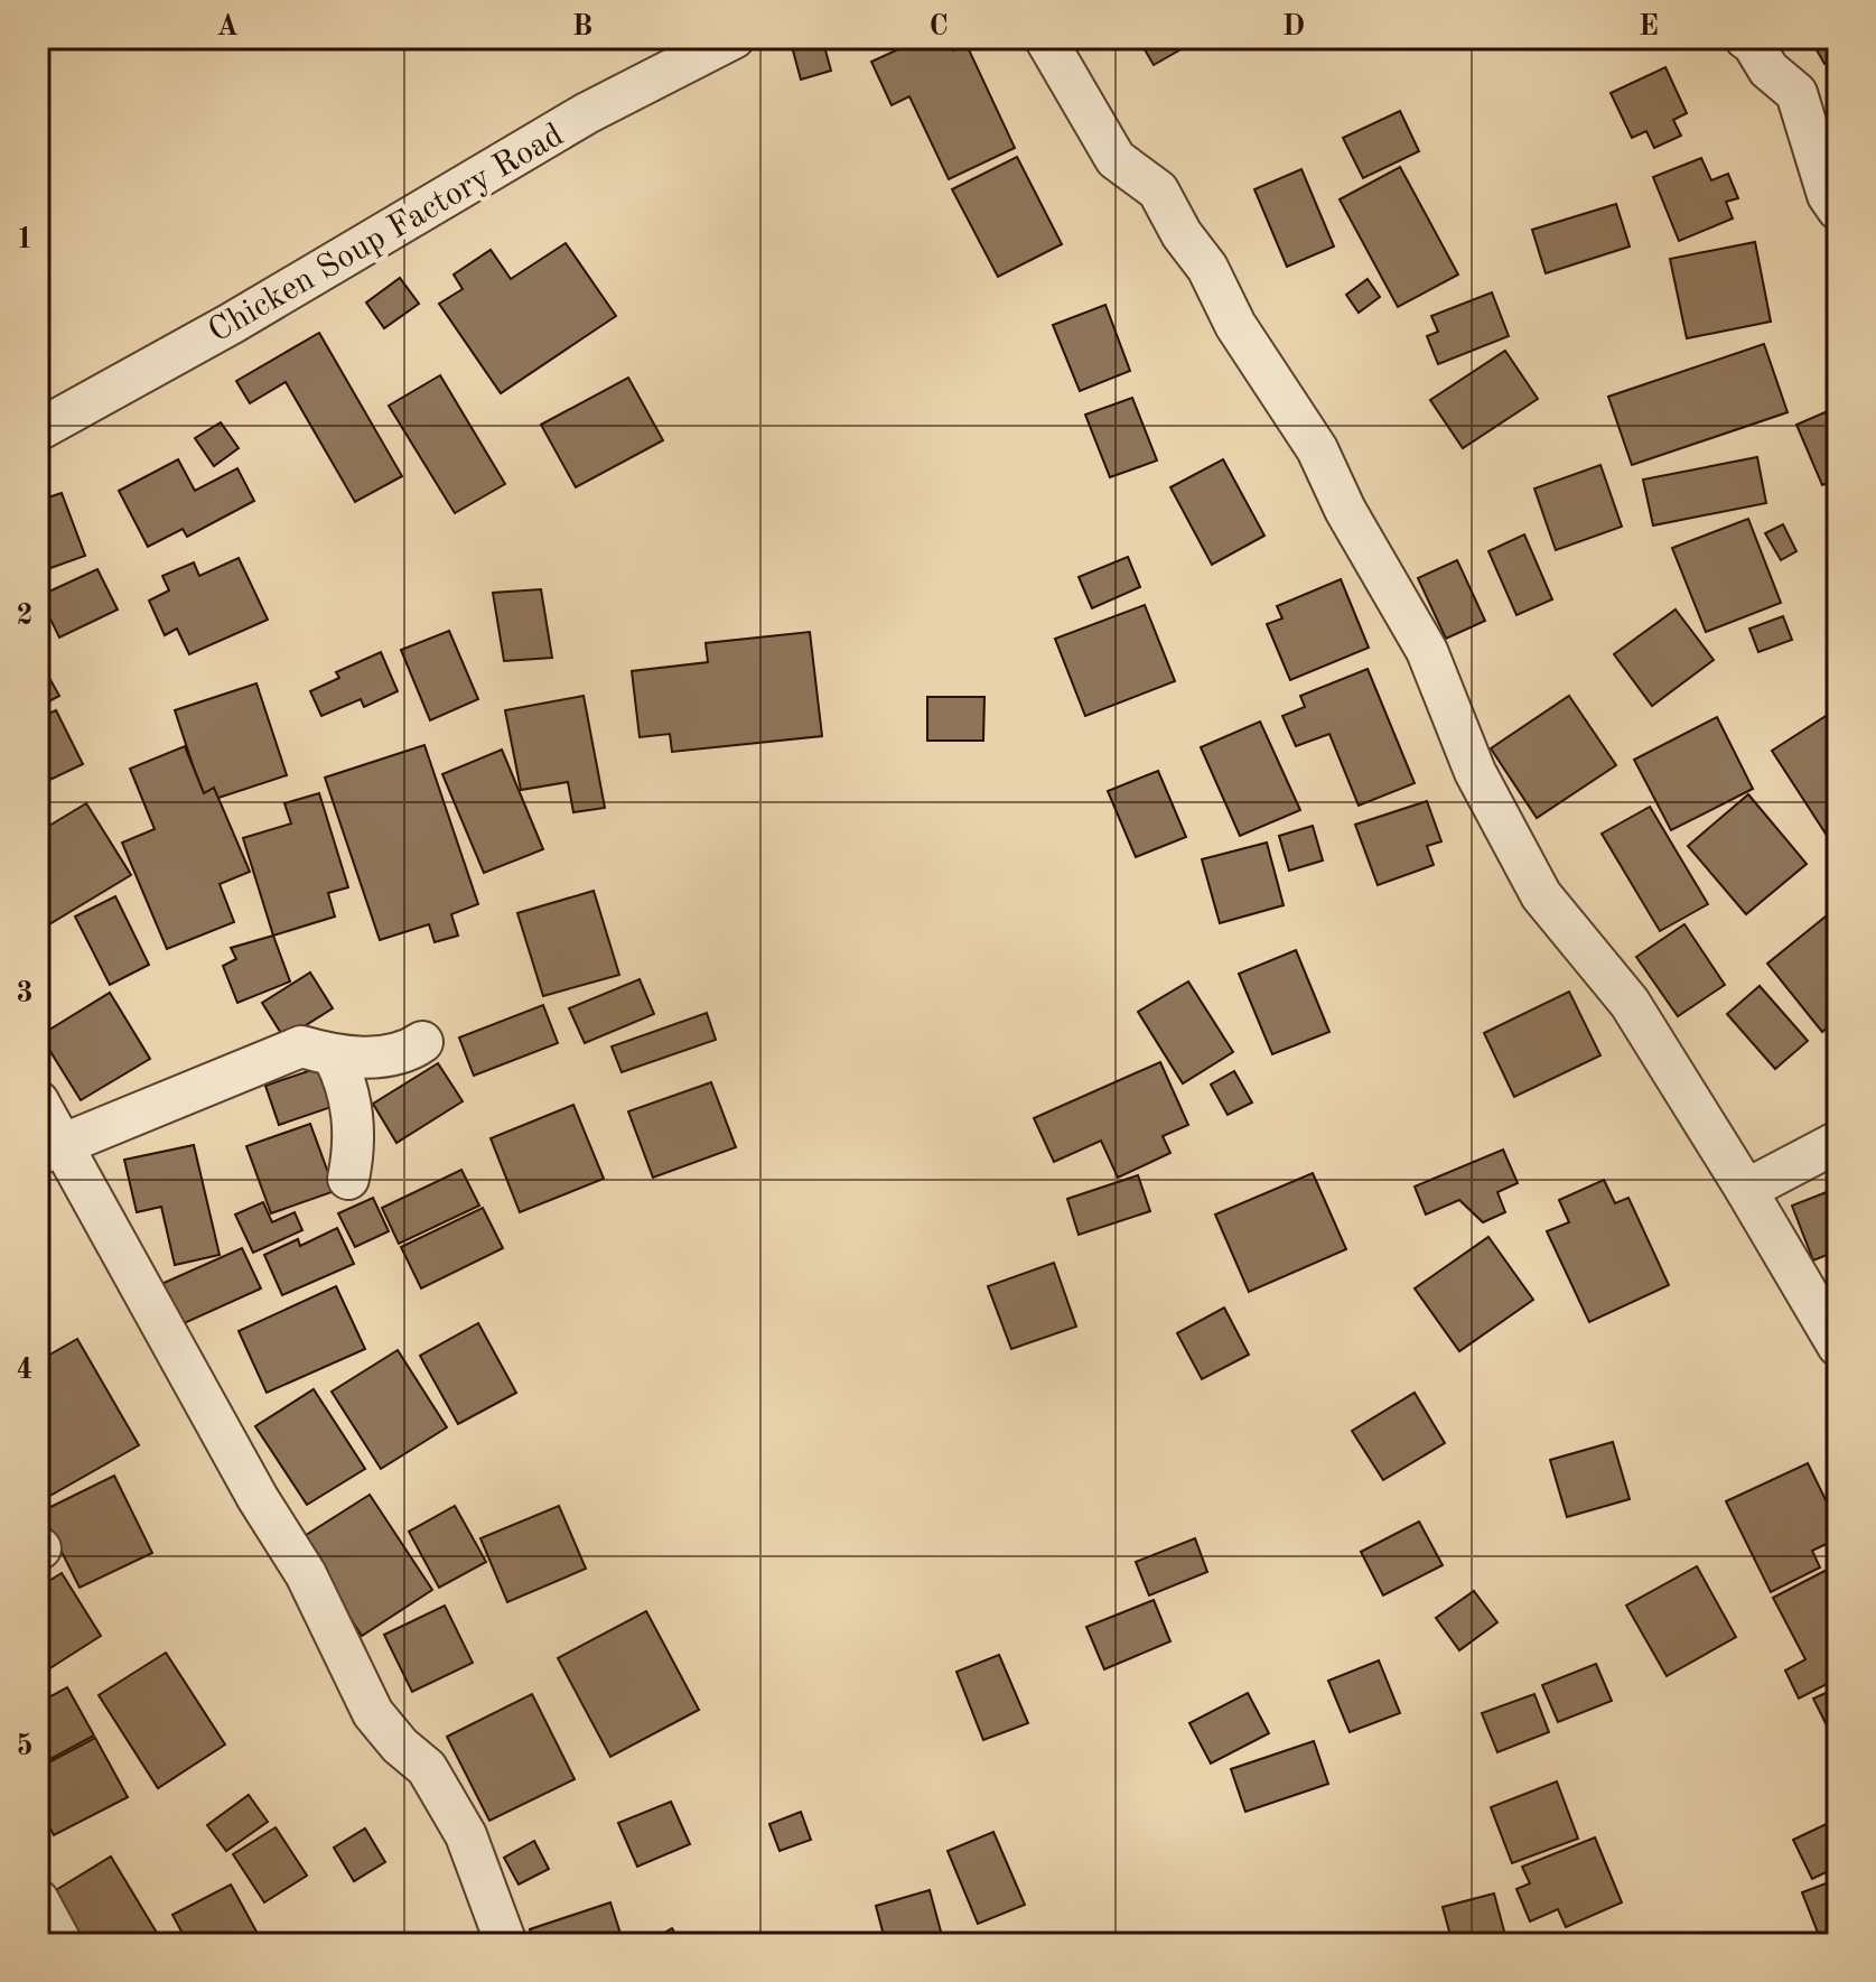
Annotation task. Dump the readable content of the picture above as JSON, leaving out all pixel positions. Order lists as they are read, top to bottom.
{
  "streets": {
    "street": ["Chicken Soup Factory Road"]
  },
  "grid": {
    "columns": [
      "A",
      "B",
      "C",
      "D",
      "E"
    ],
    "rows": [
      "1",
      "2",
      "3",
      "4",
      "5"
    ]
  }
}
